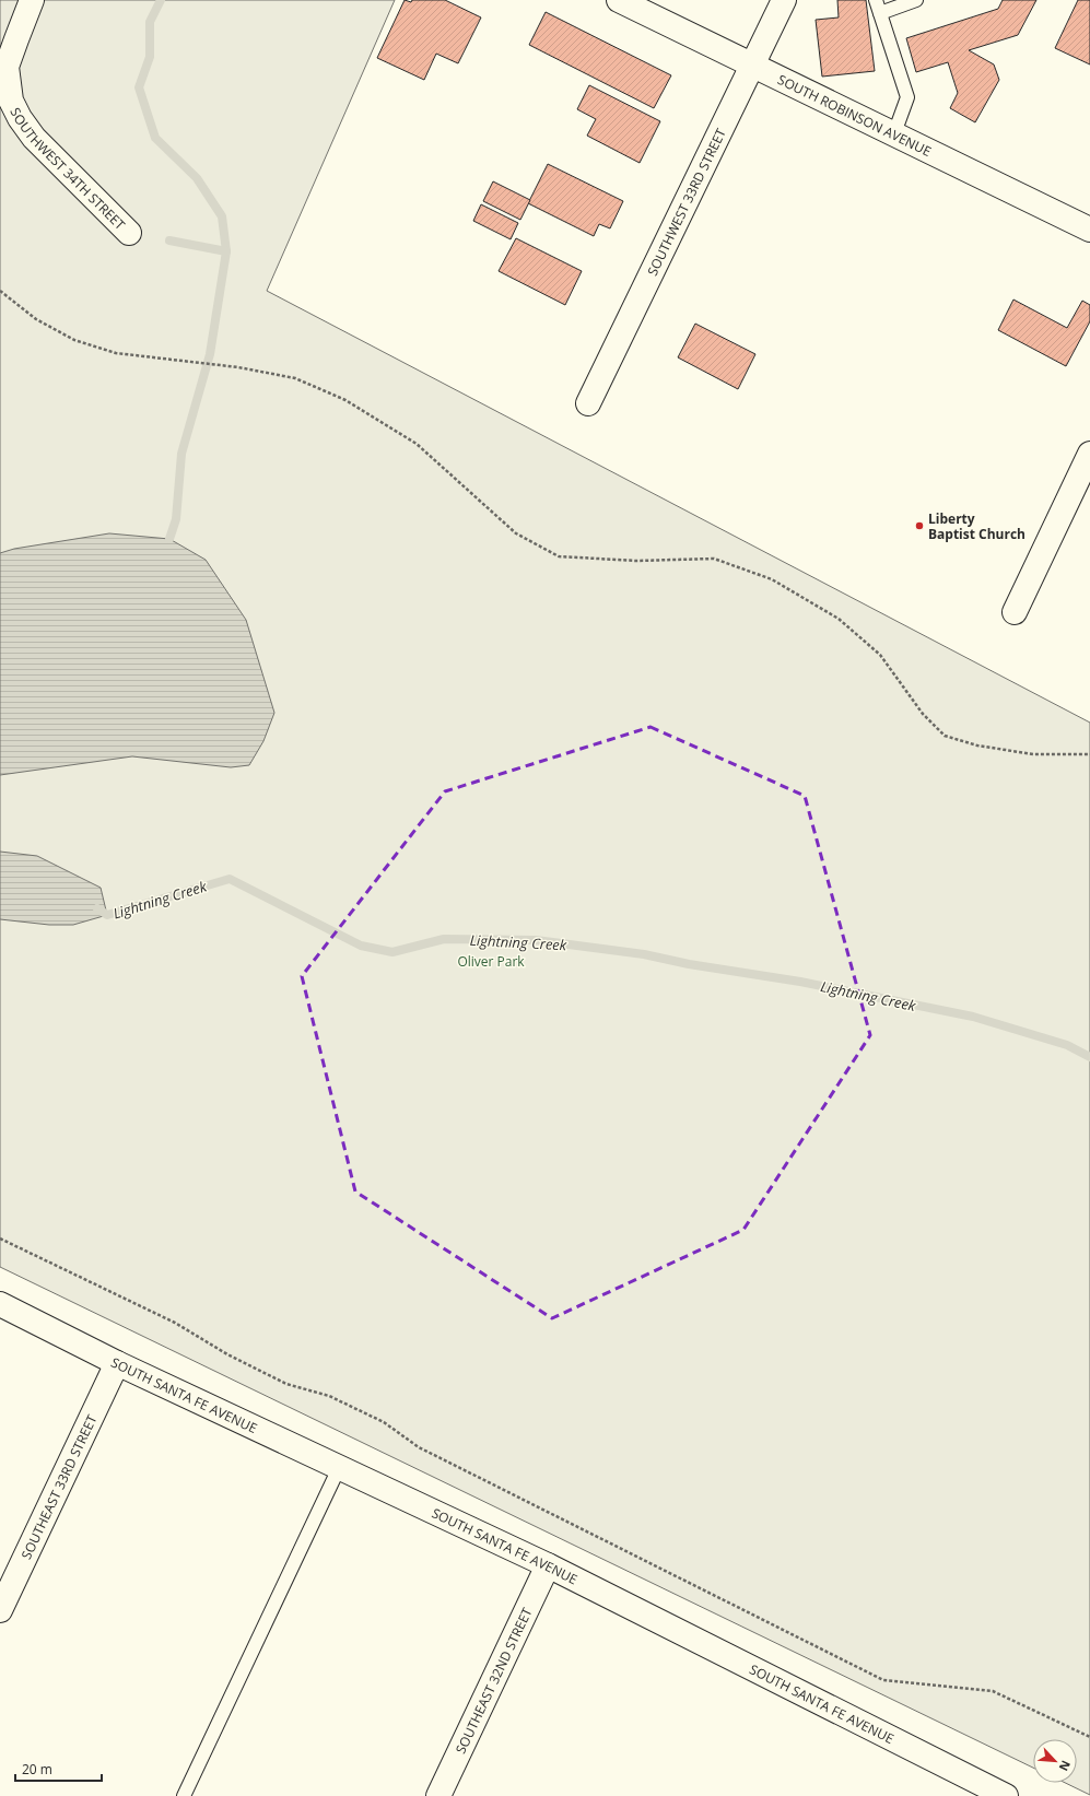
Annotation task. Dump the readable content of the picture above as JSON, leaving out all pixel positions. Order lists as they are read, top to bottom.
{
  "streets": {
    "street": [
      "SOUTH ROBINSON AVENUE",
      "SOUTHWEST 34TH STREET",
      "SOUTHWEST 33RD STREET",
      "SOUTH SANTA FE AVENUE",
      "SOUTHEAST 33RD STREET",
      "SOUTHEAST 32ND STREET"
    ]
  },
  "crossings": [
    ["SOUTH ROBINSON AVENUE", "SOUTHWEST 33RD STREET"],
    ["SOUTH SANTA FE AVENUE", "SOUTHEAST 33RD STREET"],
    ["SOUTH SANTA FE AVENUE", "SOUTHEAST 32ND STREET"]
  ],
  "water": ["Lightning Creek"],
  "parks": ["Oliver Park"],
  "places": ["Liberty Baptist Church"],
  "scale_bar": "20 m",
  "north": "bottom right"
}
